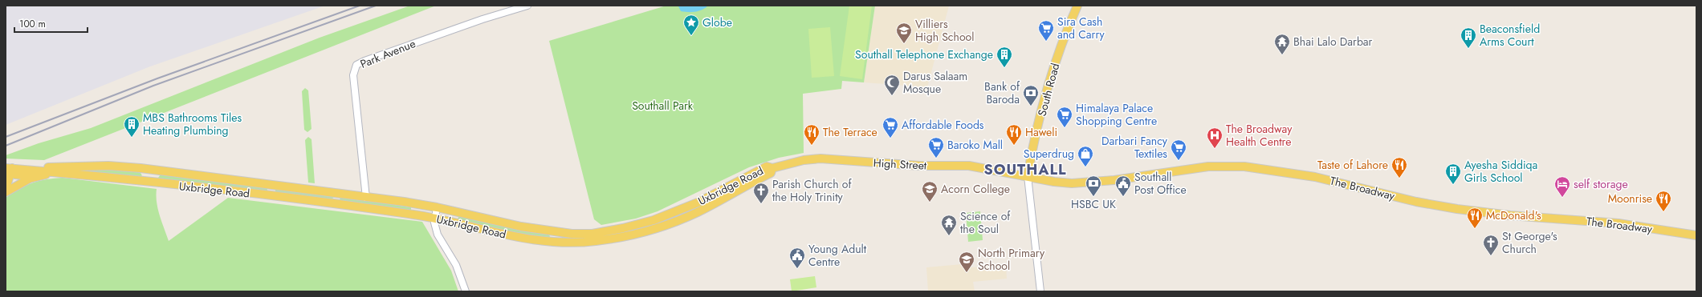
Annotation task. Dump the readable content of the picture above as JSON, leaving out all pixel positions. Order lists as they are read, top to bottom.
{
  "streets": {
    "main road": [
      "South Road",
      "High Street",
      "Uxbridge Road",
      "The Broadway"
    ],
    "street": ["Park Avenue"]
  },
  "crossings": [
    ["Park Avenue", "Uxbridge Road"],
    ["South Road", "High Street"],
    ["South Road", "The Broadway"],
    ["High Street", "Uxbridge Road"],
    ["High Street", "The Broadway"]
  ],
  "districts": ["SOUTHALL"],
  "parks": ["Southall Park"],
  "places": {
    "place": ["Globe"],
    "supermarket": [
      "Sira Cash and Carry",
      "Himalaya Palace Shopping Centre",
      "Affordable Foods",
      "Baroko Mall",
      "Darbari Fancy Textiles"
    ],
    "school or university": ["Villiers High School", "Acorn College", "North Primary School"],
    "building": [
      "Beaconsfield Arms Court",
      "Southall Telephone Exchange",
      "MBS Bathrooms Tiles Heating Plumbing",
      "Ayesha Siddiqa Girls School"
    ],
    "temple": ["Bhai Lalo Darbar", "Science of the Soul"],
    "mosque": ["Darus Salaam Mosque"],
    "bank": ["Bank of Baroda", "HSBC UK"],
    "restaurant": [
      "The Terrace",
      "Haweli",
      "Taste of Lahore",
      "Moonrise",
      "McDonald's"
    ],
    "hospital": ["The Broadway Health Centre"],
    "shop": ["Superdrug"],
    "public building": ["Southall Post Office", "Young Adult Centre"],
    "hotel": ["self storage"],
    "church": ["Parish Church of the Holy Trinity", "St George's Church"]
  },
  "scale_bar": "100 m"
}
